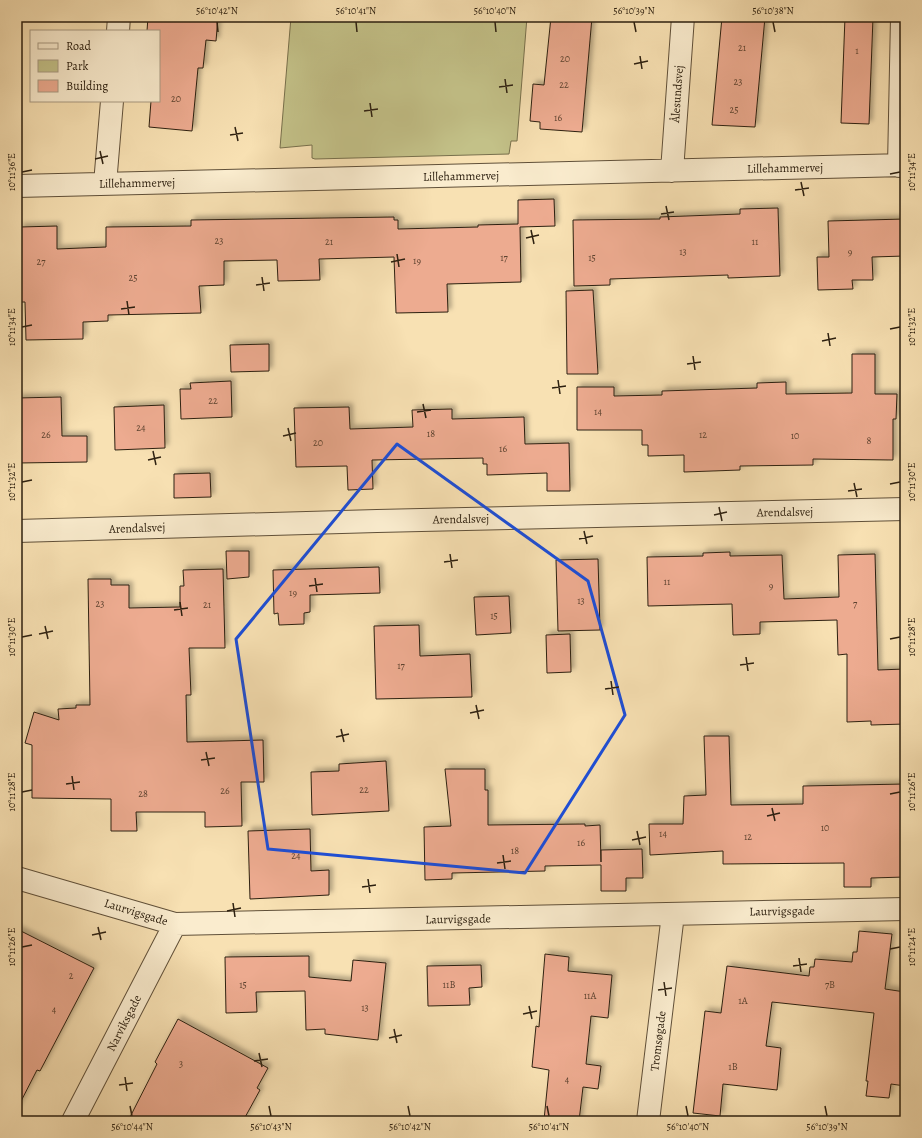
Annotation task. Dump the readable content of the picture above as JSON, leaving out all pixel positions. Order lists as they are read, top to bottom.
{
  "streets": {
    "street": [
      "Ålesundsvej",
      "Lillehammervej",
      "Arendalsvej",
      "Laurvigsgade",
      "Narviksgade",
      "Tromsøgade"
    ]
  },
  "crossings": [
    ["Ålesundsvej", "Lillehammervej"],
    ["Laurvigsgade", "Narviksgade"],
    ["Laurvigsgade", "Tromsøgade"]
  ],
  "house_numbers": [
    "21",
    "1",
    "20",
    "23",
    "22",
    "20",
    "25",
    "16",
    "23",
    "21",
    "11",
    "13",
    "9",
    "17",
    "15",
    "19",
    "27",
    "25",
    "22",
    "14",
    "24",
    "18",
    "26",
    "12",
    "10",
    "8",
    "20",
    "16",
    "11",
    "9",
    "19",
    "13",
    "23",
    "7",
    "21",
    "15",
    "17",
    "22",
    "26",
    "28",
    "10",
    "14",
    "12",
    "16",
    "18",
    "24",
    "2",
    "15",
    "11B",
    "7B",
    "11A",
    "1A",
    "13",
    "4",
    "3",
    "1B",
    "4"
  ],
  "legend": ["Road", "Park", "Building"],
  "coordinates": [
    "56°10'42\"N",
    "56°10'41\"N",
    "56°10'40\"N",
    "56°10'39\"N",
    "56°10'38\"N",
    "10°11'36\"E",
    "10°11'34\"E",
    "10°11'32\"E",
    "10°11'30\"E",
    "10°11'28\"E",
    "10°11'26\"E",
    "10°11'24\"E",
    "56°10'44\"N",
    "56°10'43\"N"
  ]
}
